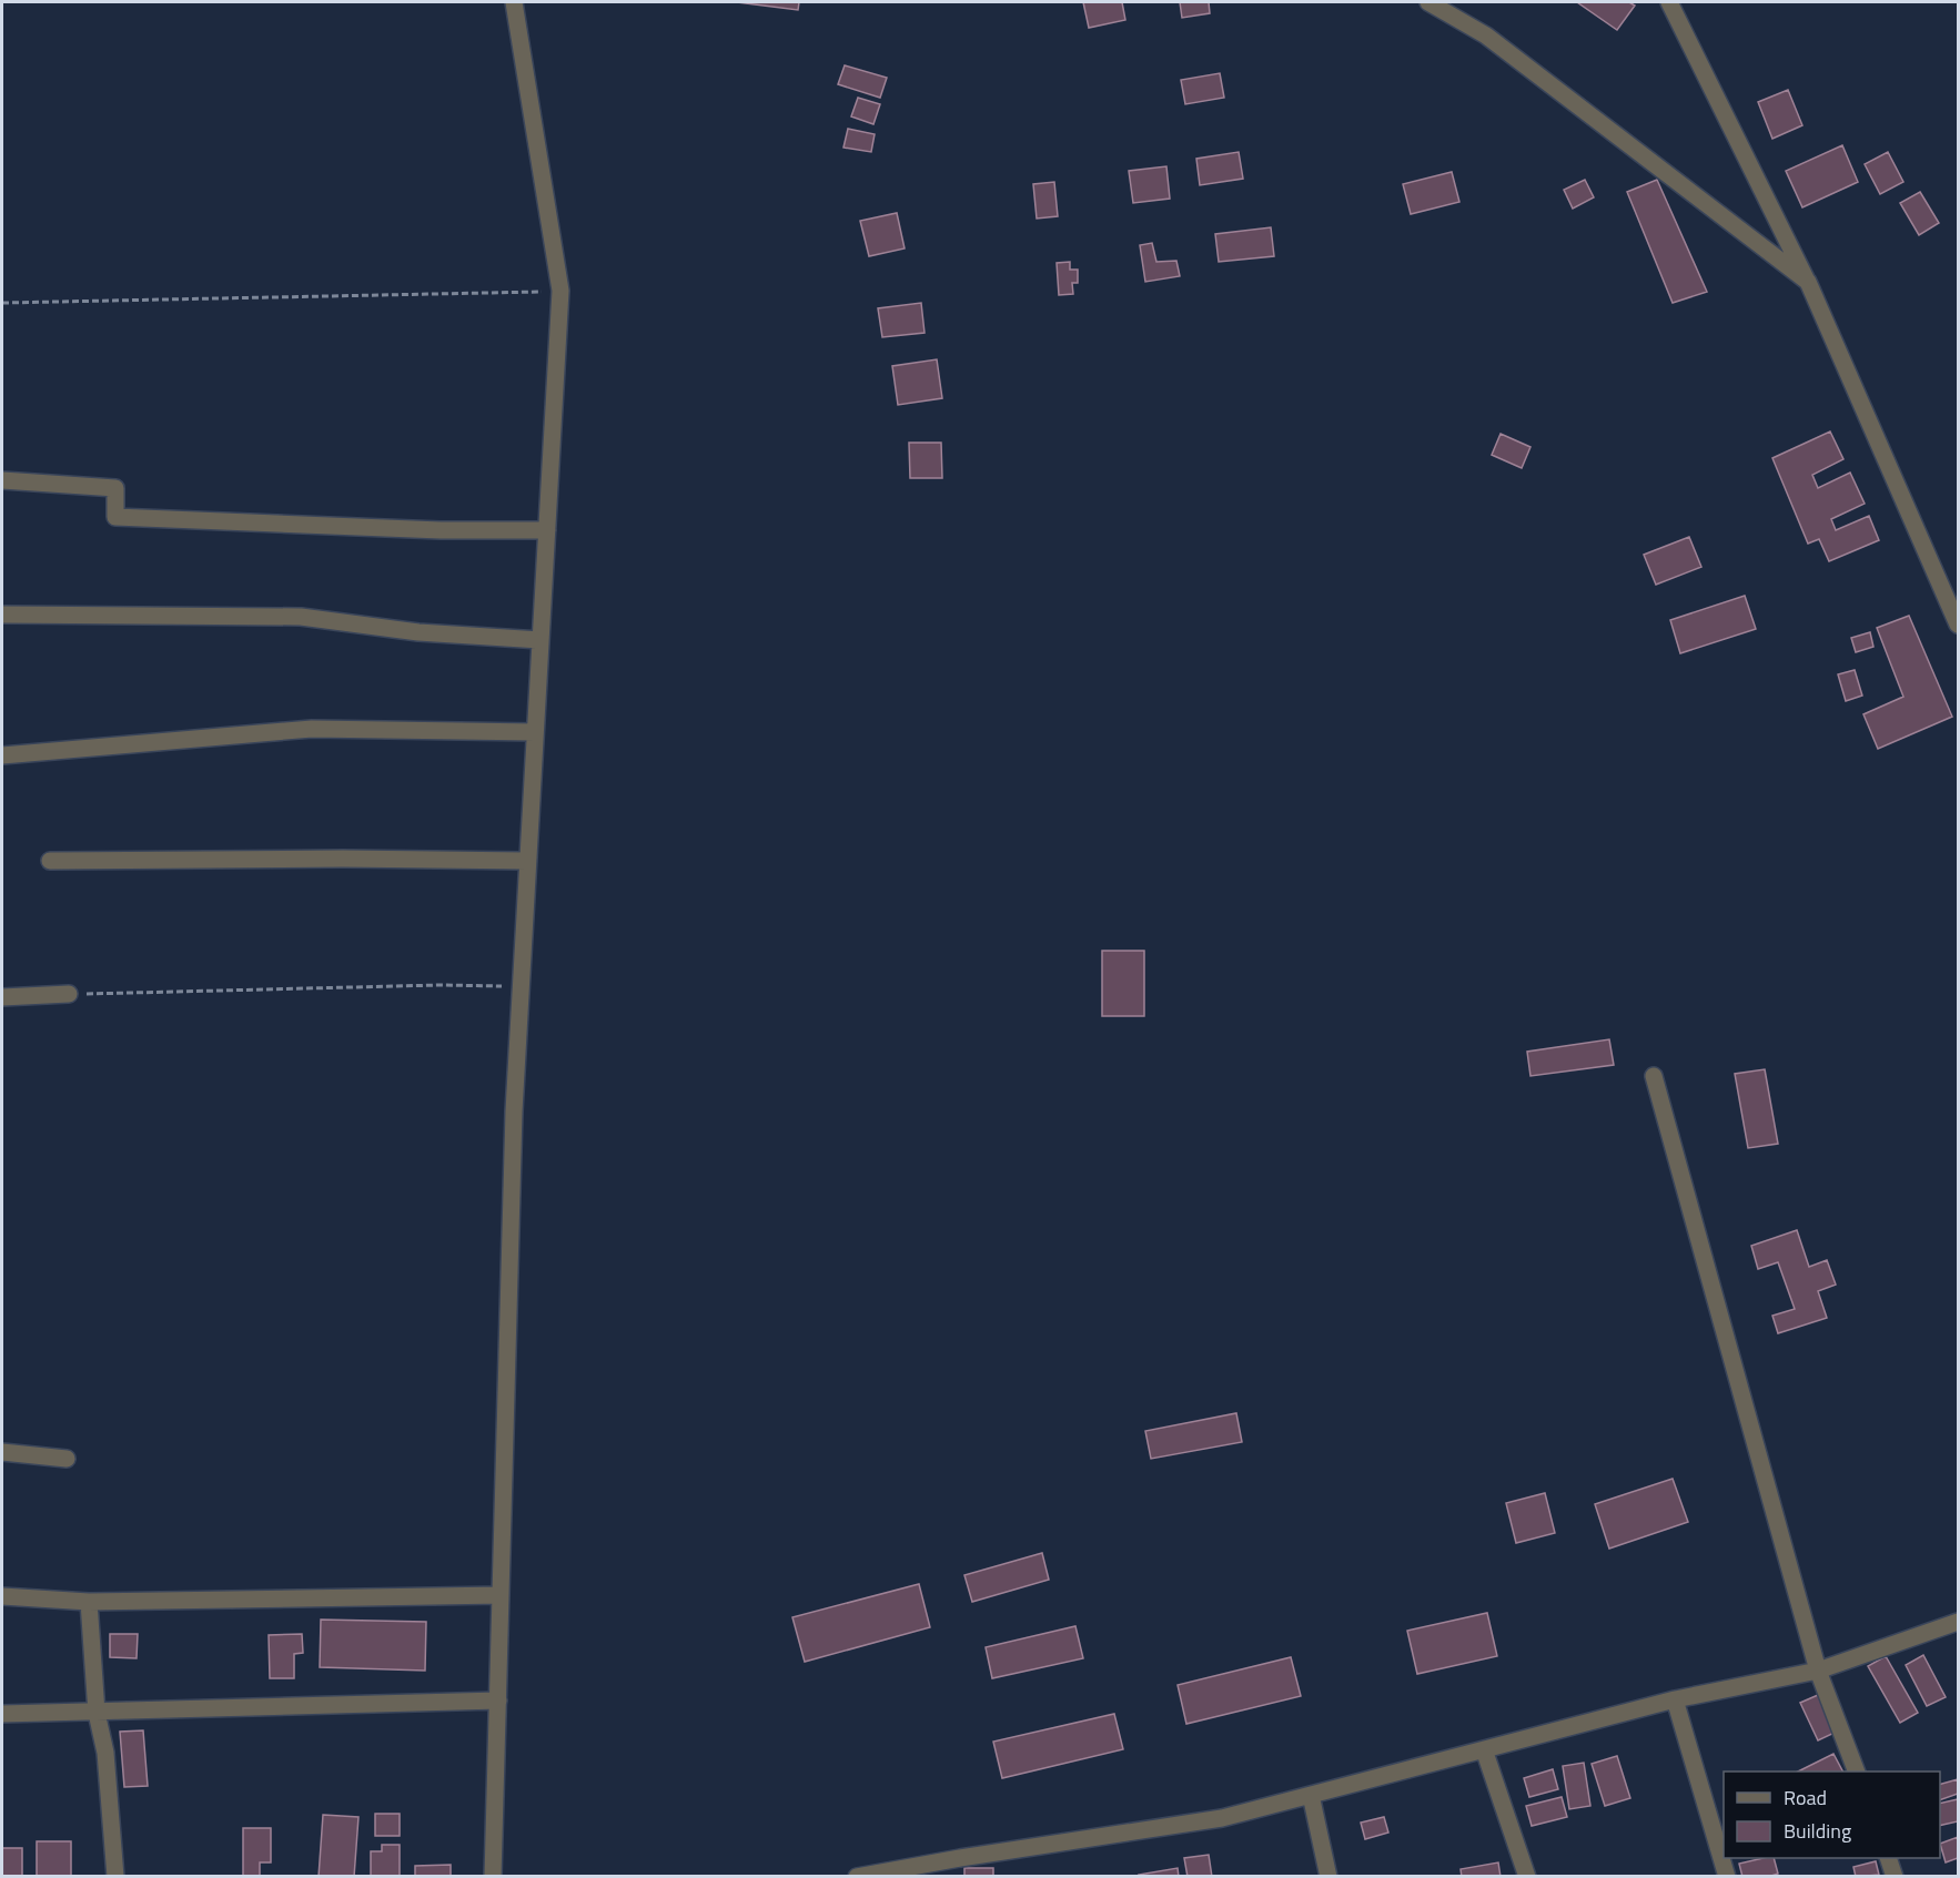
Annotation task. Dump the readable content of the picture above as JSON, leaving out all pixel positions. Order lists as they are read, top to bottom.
{
  "legend": ["Road", "Building"]
}
